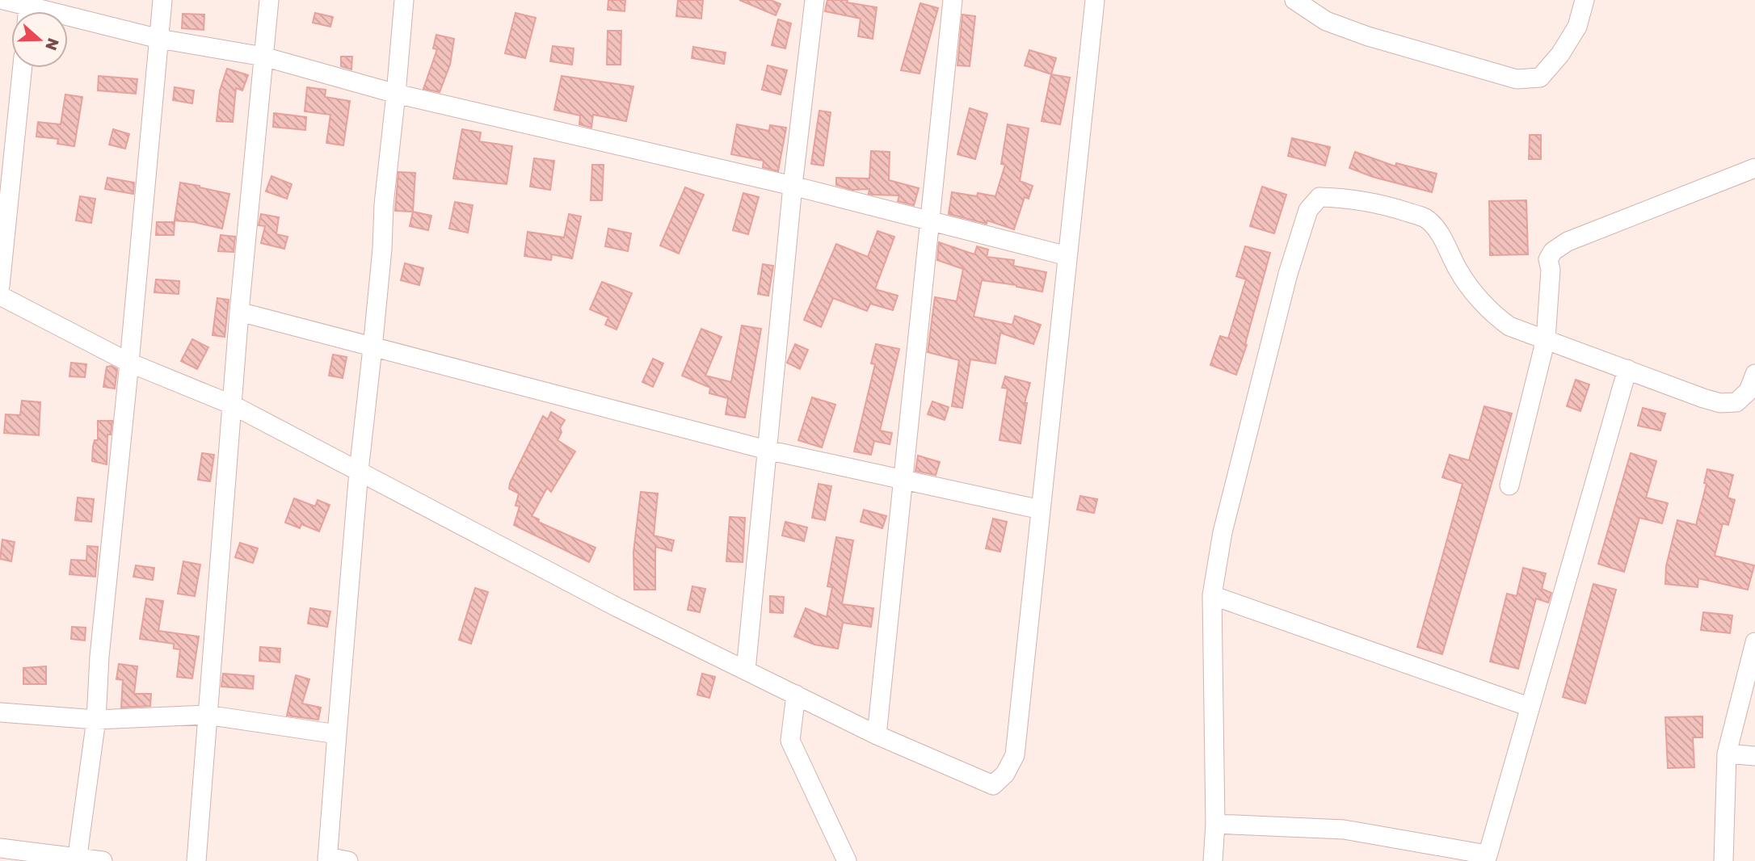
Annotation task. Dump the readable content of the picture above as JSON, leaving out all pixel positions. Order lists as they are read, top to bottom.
{
  "north": "right"
}
